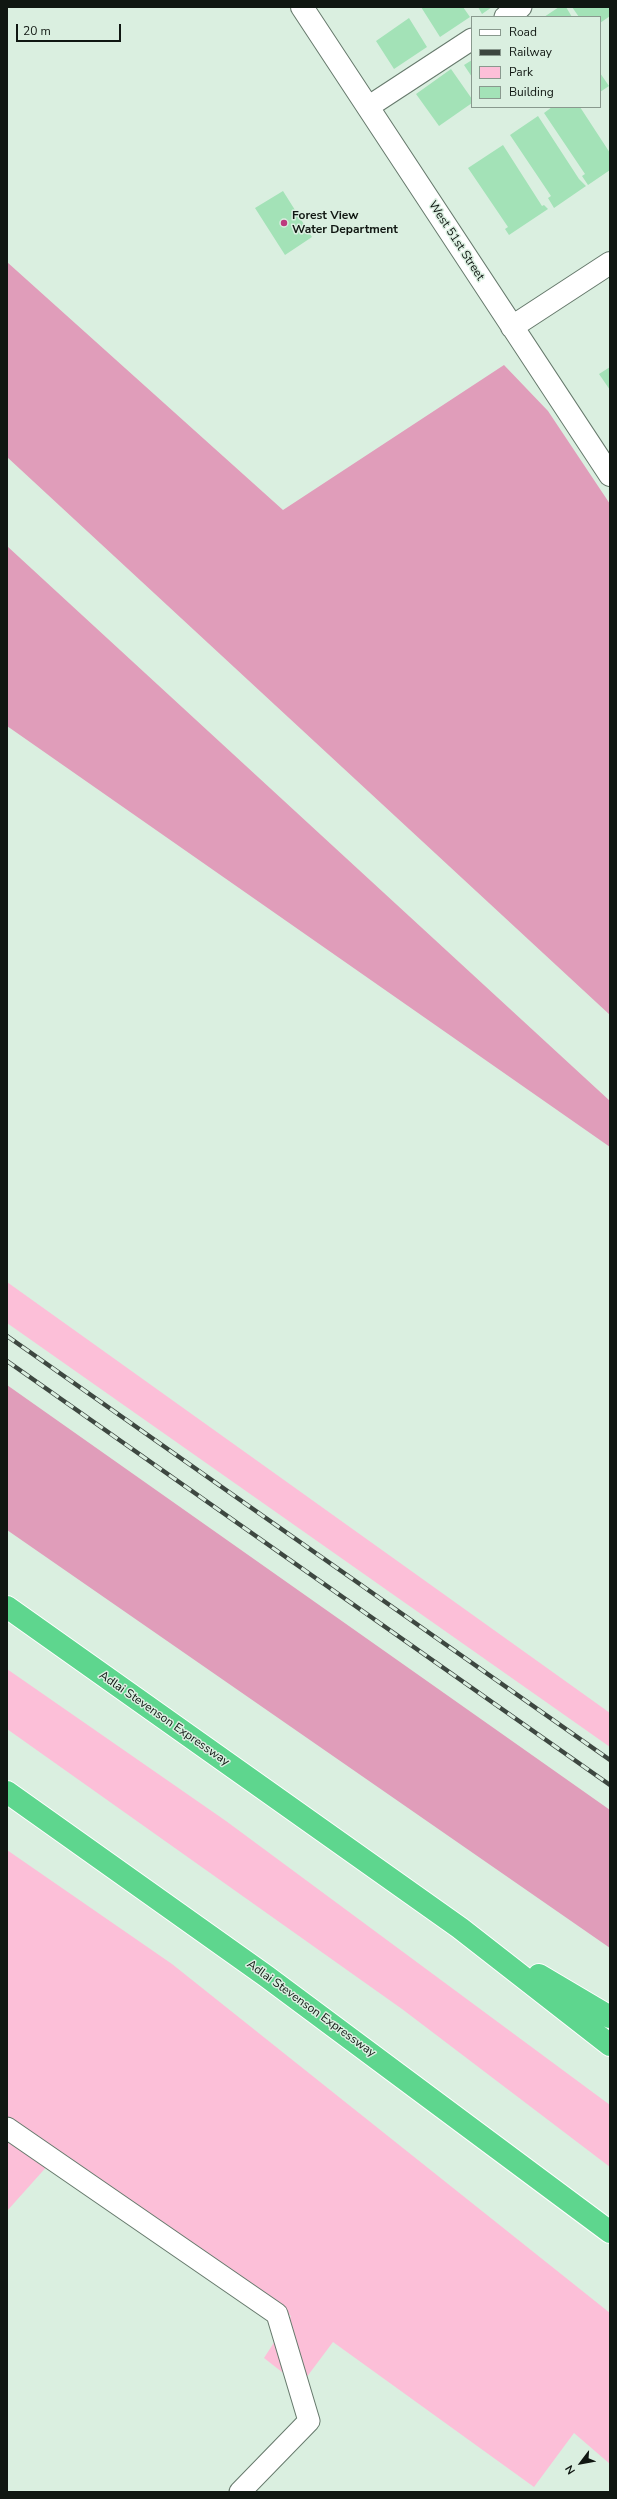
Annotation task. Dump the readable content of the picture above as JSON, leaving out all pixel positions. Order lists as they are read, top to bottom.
{
  "streets": {
    "highway": ["Adlai Stevenson Expressway"],
    "street": ["West 51st Street"]
  },
  "places": ["Forest View Water Department"],
  "legend": [
    "Road",
    "Railway",
    "Park",
    "Building"
  ],
  "scale_bar": "20 m",
  "north": "bottom left"
}
